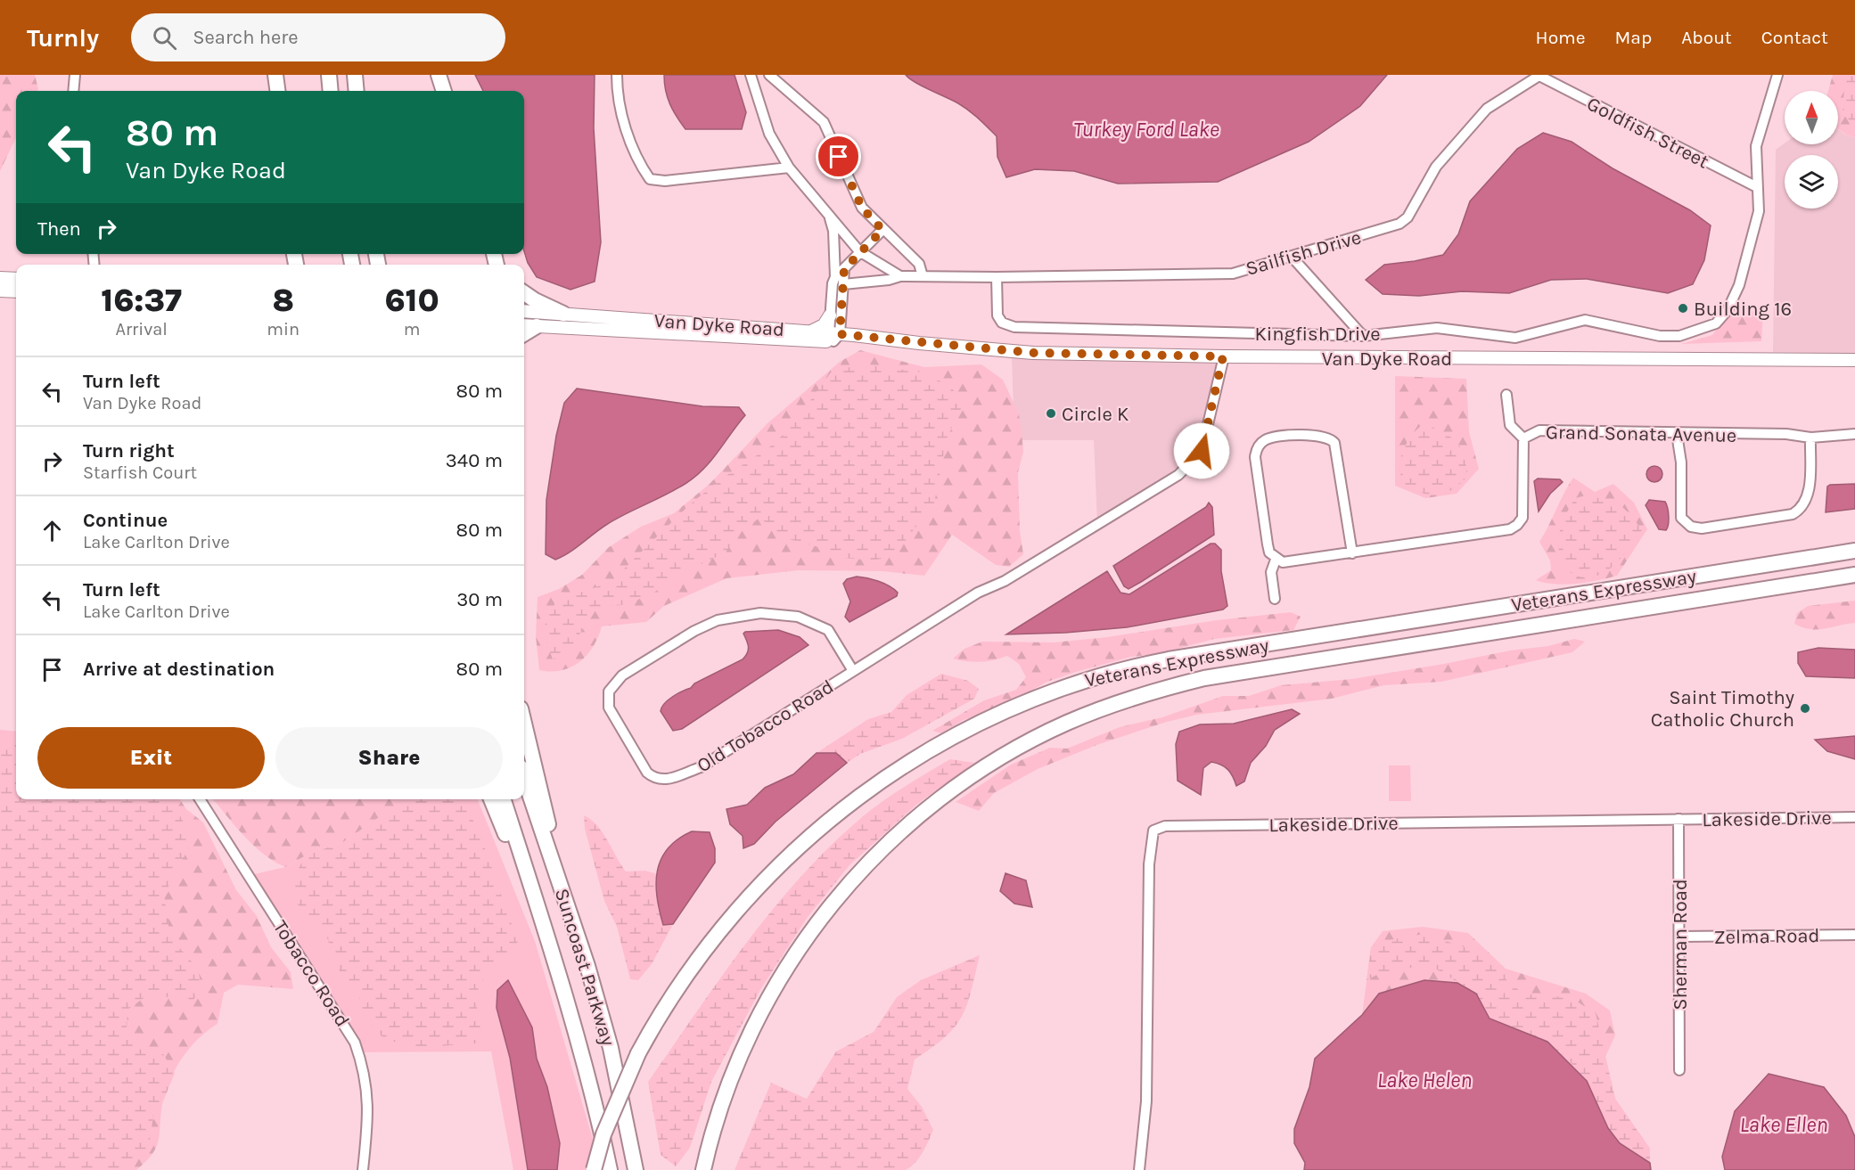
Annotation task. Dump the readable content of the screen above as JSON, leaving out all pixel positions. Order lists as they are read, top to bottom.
{
  "streets": {
    "highway": ["Veterans Expressway", "Suncoast Parkway"],
    "main road": ["Van Dyke Road"],
    "street": [
      "Goldfish Street",
      "Sailfish Drive",
      "Kingfish Drive",
      "Grand Sonata Avenue",
      "Old Tobacco Road",
      "Lakeside Drive",
      "Zelma Road",
      "Sherman Road",
      "Tobacco Road"
    ]
  },
  "crossings": [
    ["Goldfish Street", "Sailfish Drive"],
    ["Goldfish Street", "Kingfish Drive"],
    ["Sailfish Drive", "Kingfish Drive"],
    ["Van Dyke Road", "Old Tobacco Road"],
    ["Lakeside Drive", "Sherman Road"],
    ["Zelma Road", "Sherman Road"]
  ],
  "water": ["Turkey Ford Lake", "Lake Helen", "Lake Ellen"],
  "places": ["Building 16", "Circle K", "Saint Timothy Catholic Church"],
  "north": "top",
  "page": {
    "header": "Turnly",
    "search": "Search here",
    "nav": [
      "Home",
      "Map",
      "About",
      "Contact"
    ],
    "turn": ["80 m", "Van Dyke Road"],
    "then": "Then",
    "eta": [
      "16:37",
      "Arrival",
      "8",
      "min",
      "610",
      "m"
    ],
    "list": [
      {
        "name": "Turn left",
        "note": "Van Dyke Road",
        "value": "80 m"
      },
      {
        "name": "Turn right",
        "note": "Starfish Court",
        "value": "340 m"
      },
      {
        "name": "Continue",
        "note": "Lake Carlton Drive",
        "value": "80 m"
      },
      {
        "name": "Turn left",
        "note": "Lake Carlton Drive",
        "value": "30 m"
      },
      {
        "name": "Arrive at destination",
        "value": "80 m"
      }
    ],
    "buttons": ["Exit", "Share"]
  }
}
